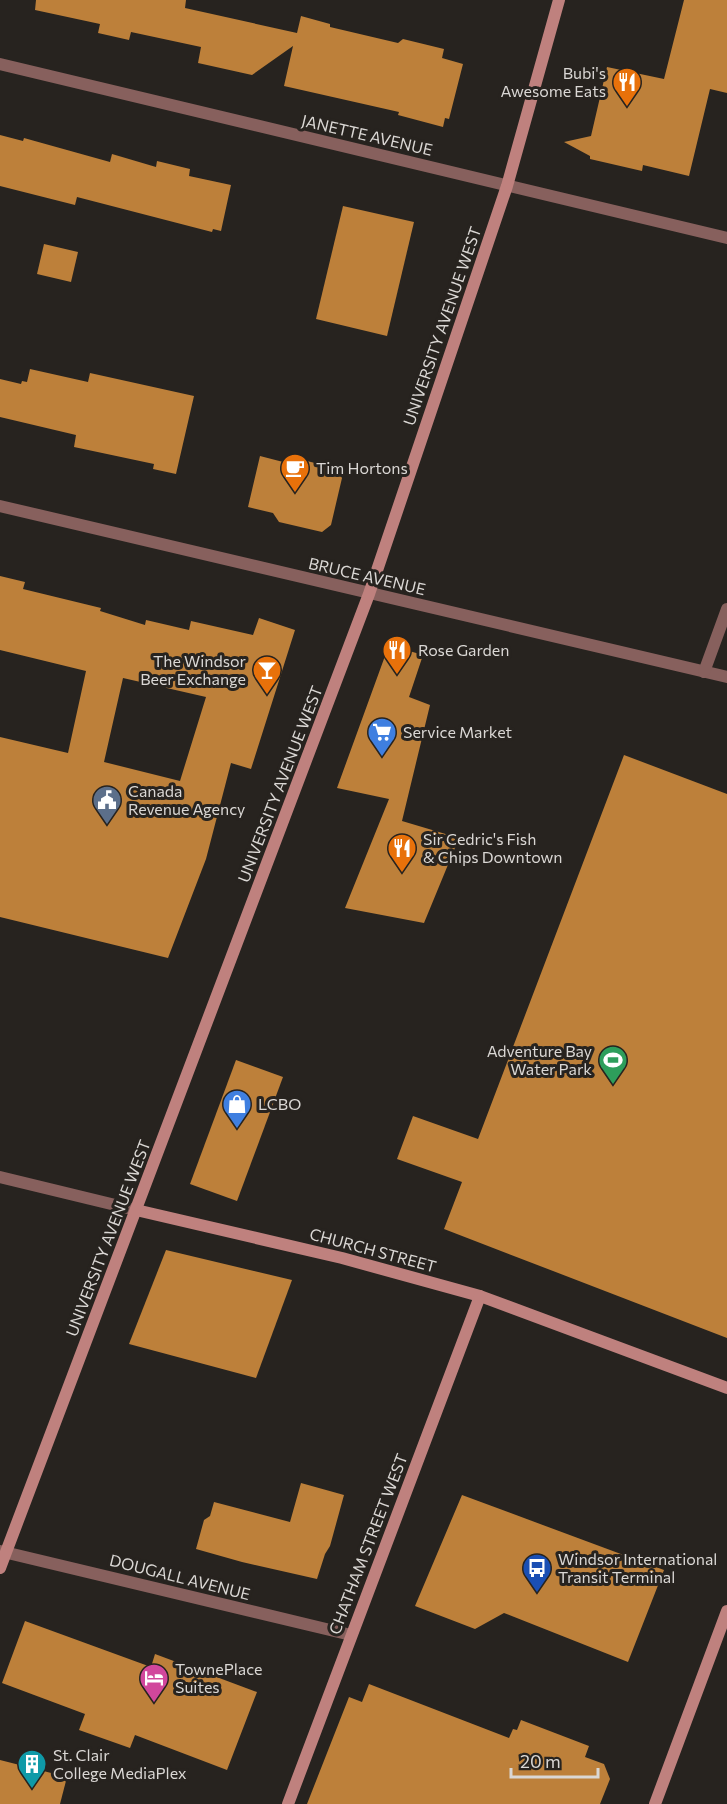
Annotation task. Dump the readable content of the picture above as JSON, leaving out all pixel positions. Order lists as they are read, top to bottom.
{
  "streets": {
    "main road": ["UNIVERSITY AVENUE WEST", "CHURCH STREET", "CHATHAM STREET WEST"],
    "street": ["JANETTE AVENUE", "BRUCE AVENUE", "DOUGALL AVENUE"]
  },
  "crossings": [
    ["JANETTE AVENUE", "UNIVERSITY AVENUE WEST"],
    ["UNIVERSITY AVENUE WEST", "BRUCE AVENUE"],
    ["UNIVERSITY AVENUE WEST", "CHURCH STREET"],
    ["UNIVERSITY AVENUE WEST", "DOUGALL AVENUE"],
    ["CHURCH STREET", "CHATHAM STREET WEST"],
    ["CHATHAM STREET WEST", "DOUGALL AVENUE"]
  ],
  "places": {
    "restaurant": ["Bubi's Awesome Eats", "Rose Garden", "Sir Cedric's Fish & Chips Downtown"],
    "cafe": ["Tim Hortons"],
    "bar": ["The Windsor Beer Exchange"],
    "supermarket": ["Service Market"],
    "public building": ["Canada Revenue Agency"],
    "sports": ["Adventure Bay Water Park"],
    "shop": ["LCBO"],
    "bus stop": ["Windsor International Transit Terminal"],
    "hotel": ["TownePlace Suites"],
    "building": ["St. Clair College MediaPlex"]
  },
  "scale_bar": "20 m"
}
